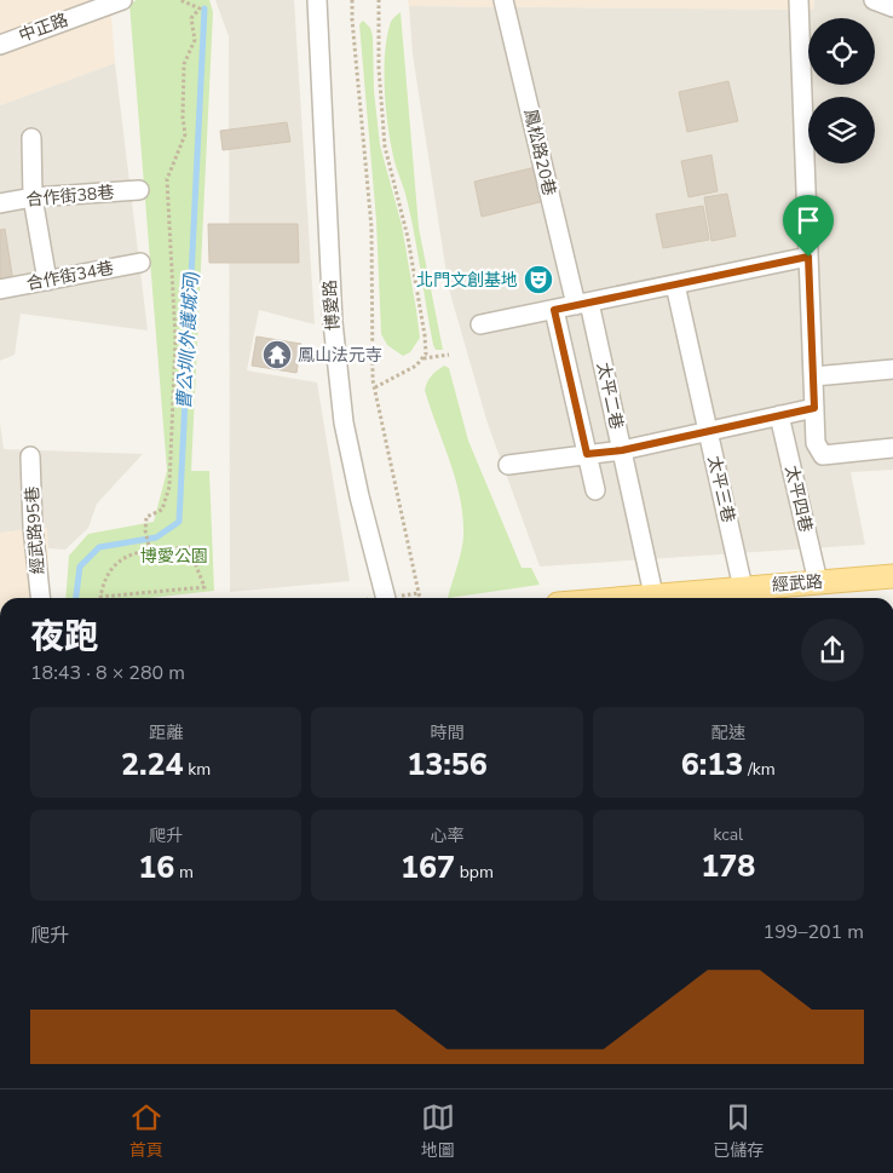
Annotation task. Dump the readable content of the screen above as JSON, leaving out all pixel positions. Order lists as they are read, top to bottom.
{
  "streets": {
    "main road": ["經武路"],
    "street": [
      "中正路",
      "鳳松路20巷",
      "合作街38巷",
      "合作街34巷",
      "博愛路",
      "太平二巷",
      "太平三巷",
      "太平四巷",
      "經武路95巷"
    ]
  },
  "crossings": [
    ["鳳松路20巷", "太平二巷"],
    ["太平二巷", "經武路"],
    ["太平三巷", "經武路"],
    ["太平四巷", "經武路"]
  ],
  "water": ["曹公圳(外護城河)"],
  "parks": ["博愛公園"],
  "places": {
    "theatre": ["北門文創基地"],
    "temple": ["鳳山法元寺"]
  },
  "page": {
    "heading": ["夜跑", "18:43 · 8 × 280 m"],
    "stats": [
      ["距離", "2.24 km"],
      ["時間", "13:56"],
      ["配速", "6:13 /km"],
      ["爬升", "16 m"],
      ["心率", "167 bpm"],
      ["kcal", "178"]
    ],
    "chart": ["爬升", "199–201 m"],
    "tabs": ["首頁", "地圖", "已儲存"]
  }
}
